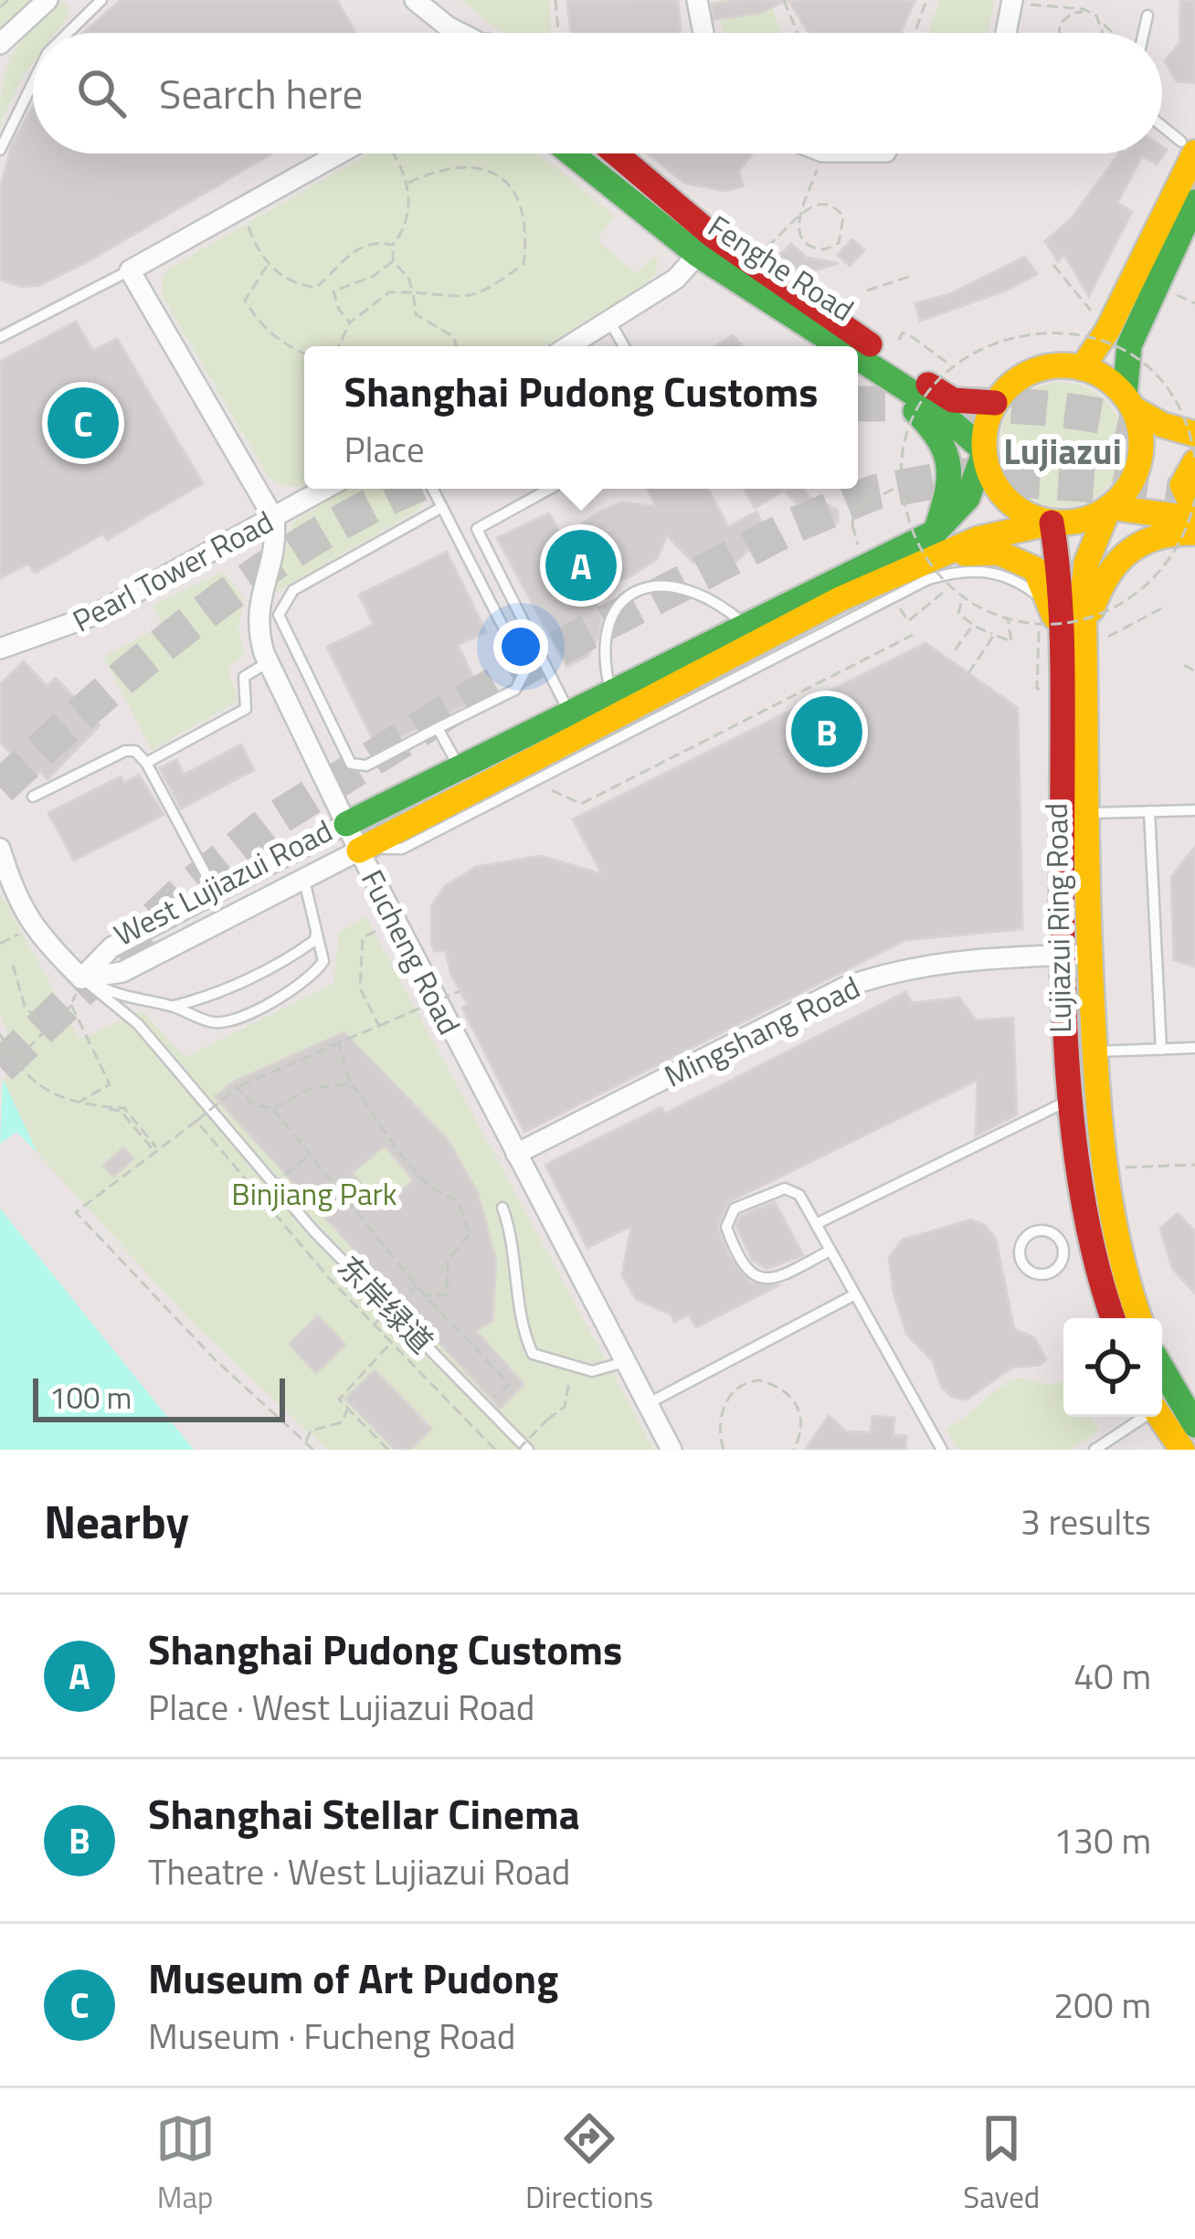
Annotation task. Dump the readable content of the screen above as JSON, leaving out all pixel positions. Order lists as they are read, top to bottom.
{
  "streets": {
    "street": [
      "Fenghe Road",
      "Pearl Tower Road",
      "West Lujiazui Road",
      "Lujiazui Ring Road",
      "Fucheng Road",
      "Mingshang Road"
    ],
    "path": ["东岸绿道"]
  },
  "crossings": [
    ["Fenghe Road", "West Lujiazui Road"],
    ["Fenghe Road", "Lujiazui Ring Road"],
    ["Pearl Tower Road", "Fucheng Road"],
    ["West Lujiazui Road", "Lujiazui Ring Road"],
    ["West Lujiazui Road", "Fucheng Road"],
    ["Lujiazui Ring Road", "Mingshang Road"],
    ["Fucheng Road", "Mingshang Road"]
  ],
  "districts": ["Lujiazui"],
  "parks": ["Binjiang Park"],
  "scale_bar": "100 m",
  "page": {
    "search": "Search here",
    "popup": ["Shanghai Pudong Customs", "Place"],
    "pins": ["C", "A", "B"],
    "scale": "100 m",
    "heading": ["Nearby", "3 results"],
    "list": [
      {
        "mark": "A",
        "name": "Shanghai Pudong Customs",
        "note": "Place · West Lujiazui Road",
        "value": "40 m"
      },
      {
        "mark": "B",
        "name": "Shanghai Stellar Cinema",
        "note": "Theatre · West Lujiazui Road",
        "value": "130 m"
      },
      {
        "mark": "C",
        "name": "Museum of Art Pudong",
        "note": "Museum · Fucheng Road",
        "value": "200 m"
      }
    ],
    "nav": ["Map", "Directions", "Saved"]
  }
}
